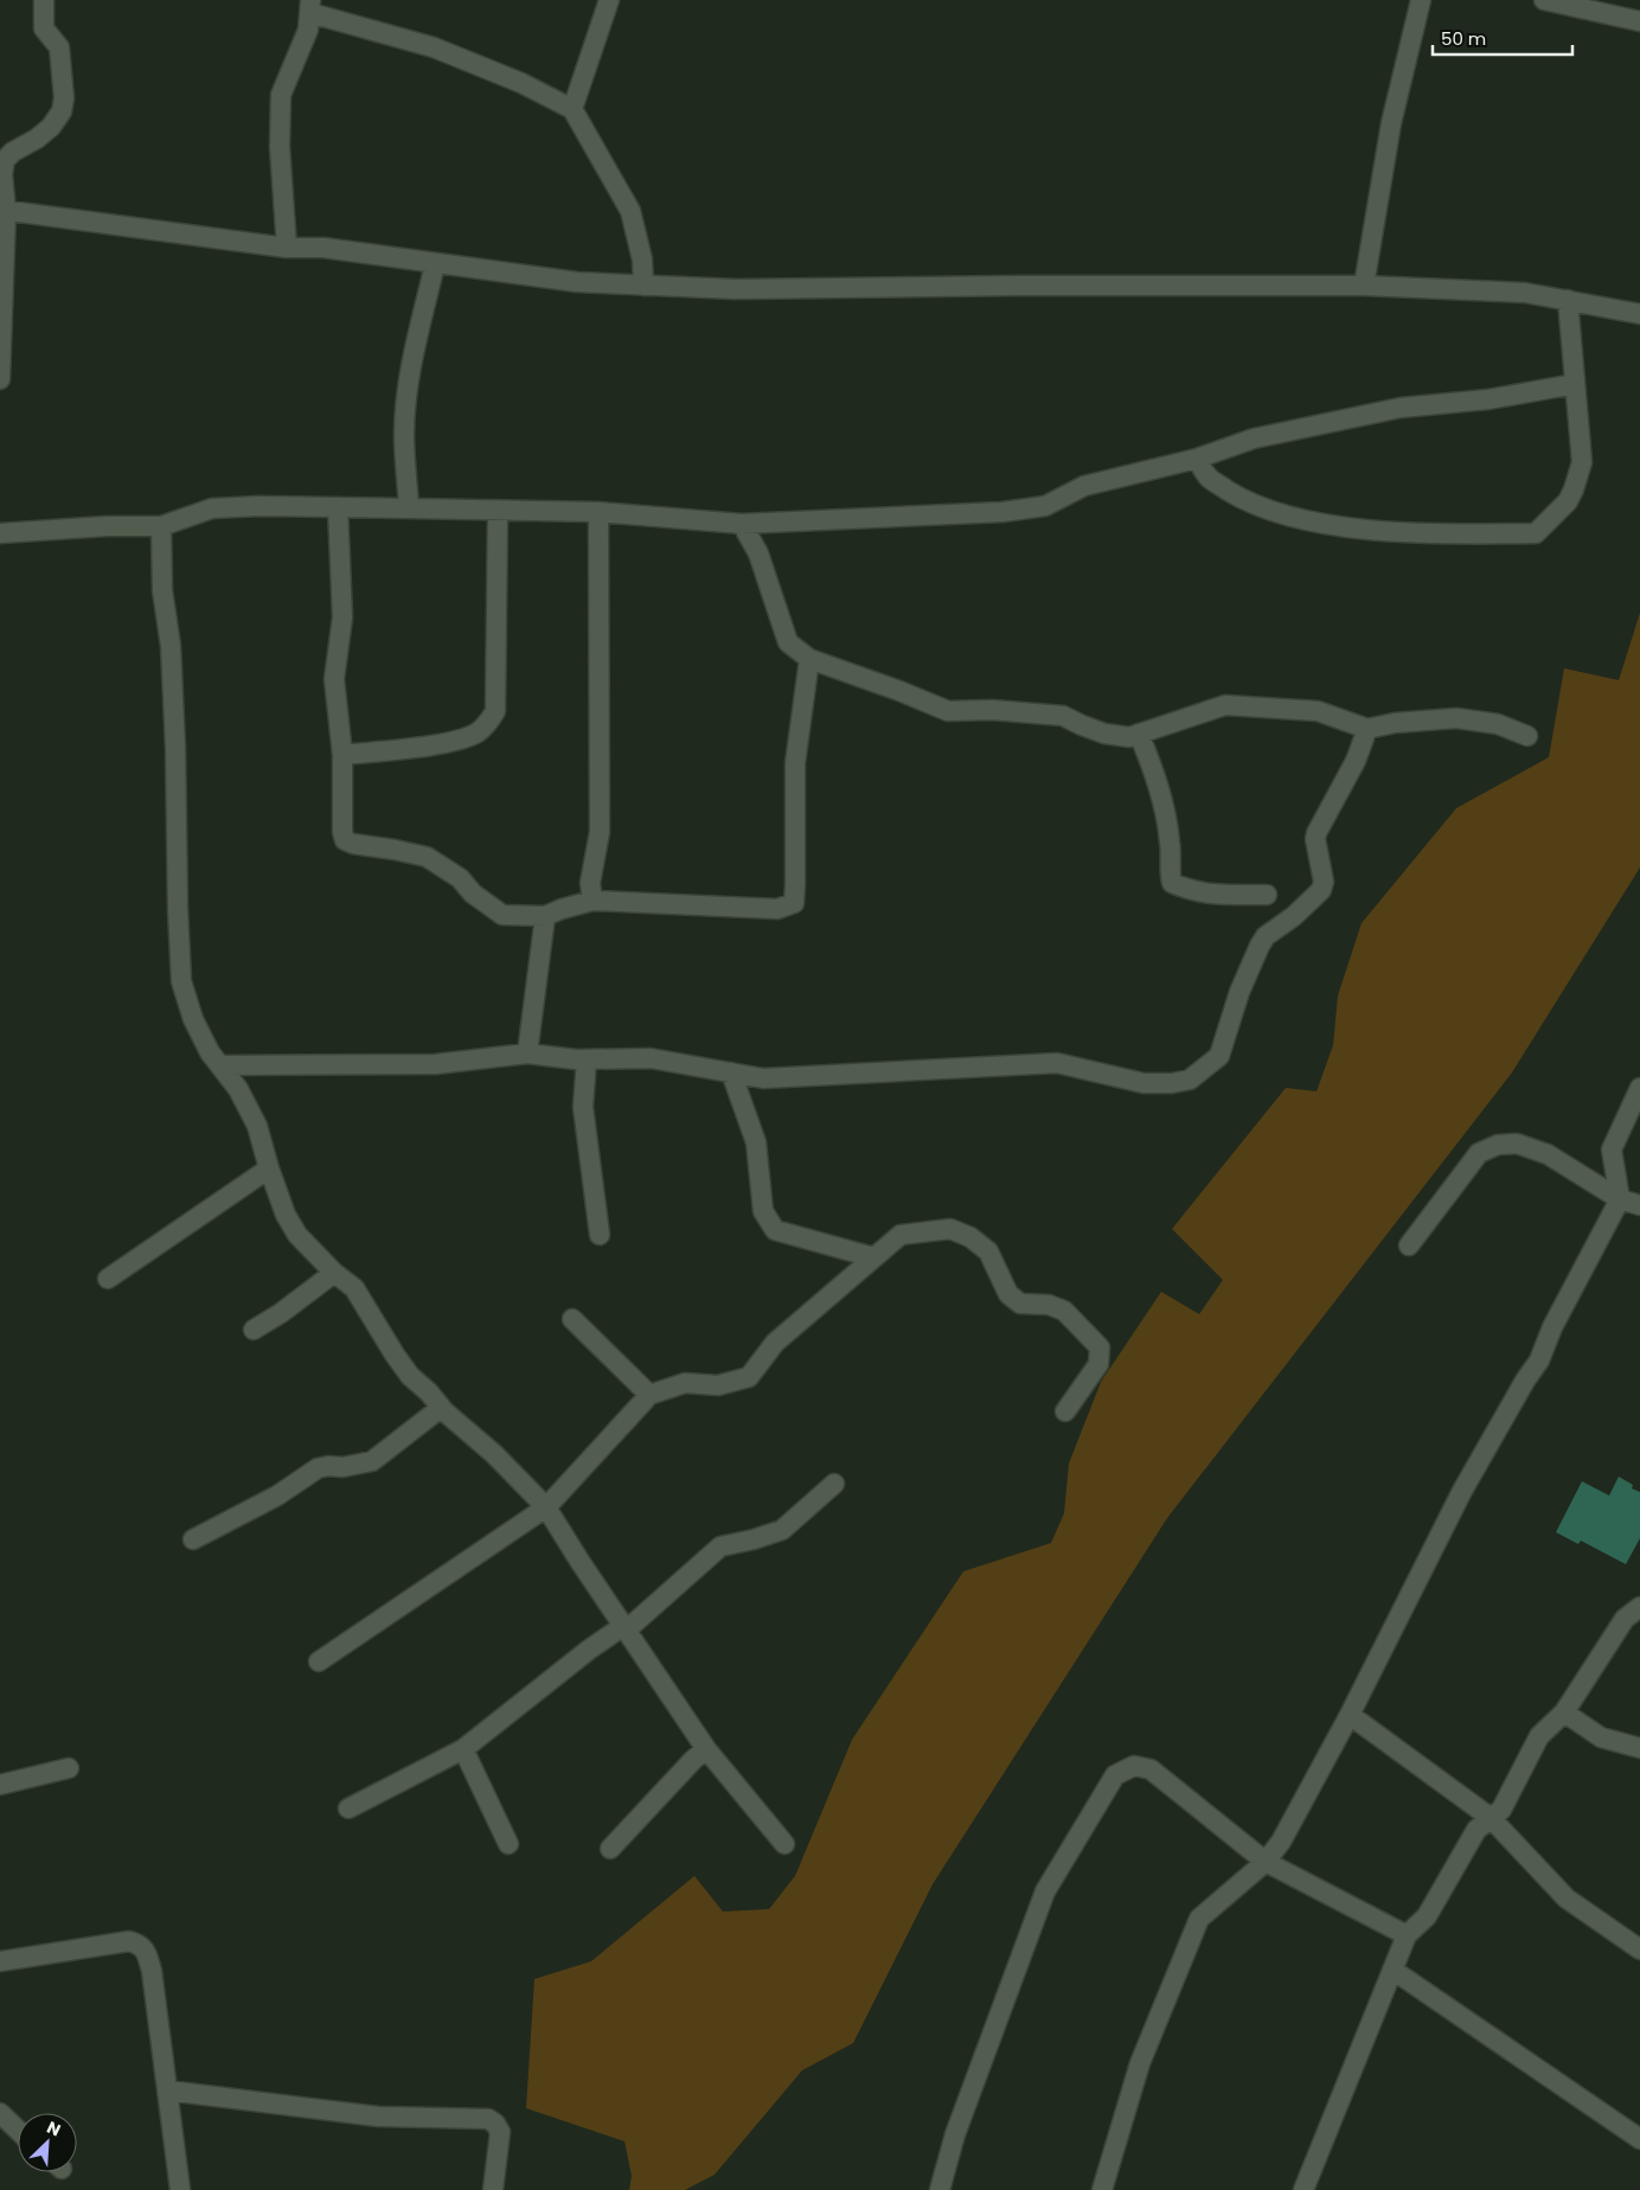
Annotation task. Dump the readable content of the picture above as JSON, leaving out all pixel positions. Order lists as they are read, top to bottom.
{
  "scale_bar": "50 m",
  "north": "top right"
}
